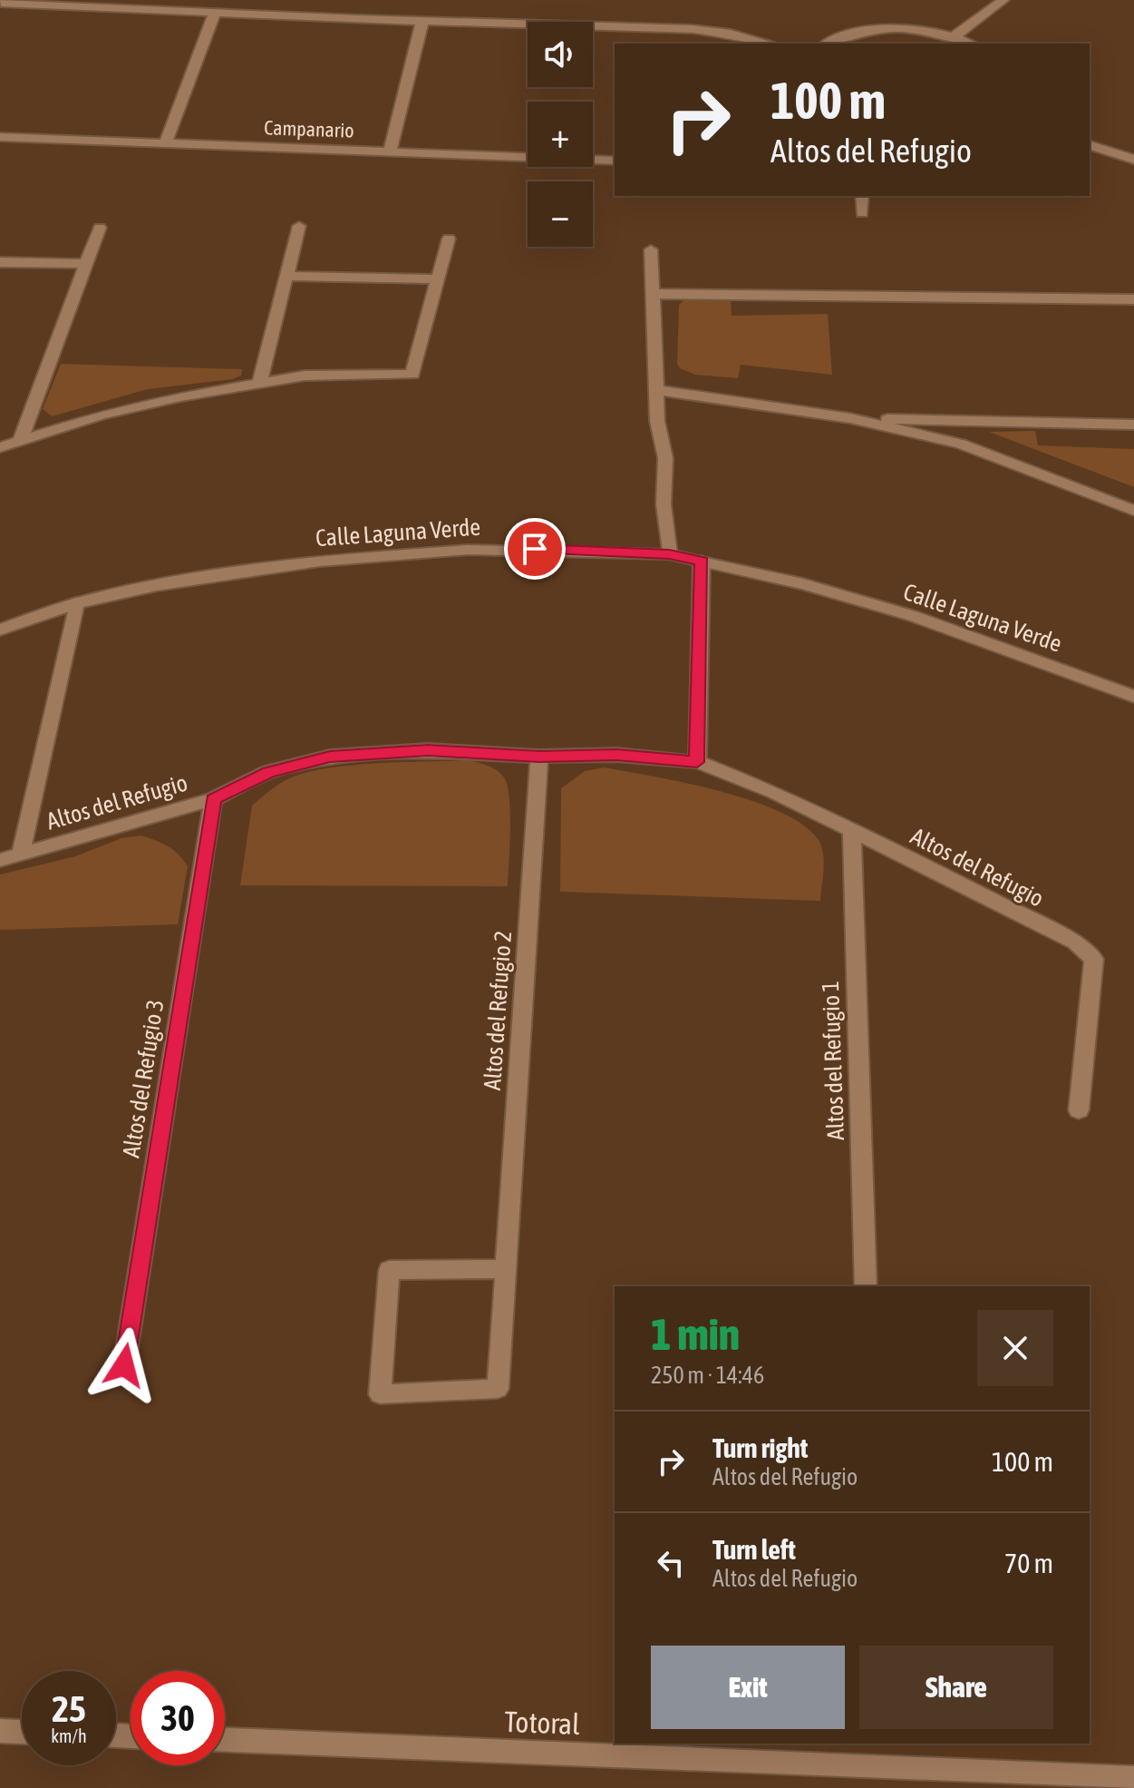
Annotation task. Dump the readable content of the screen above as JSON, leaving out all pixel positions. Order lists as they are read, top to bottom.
{
  "streets": {
    "street": [
      "Campanario",
      "Calle Laguna Verde",
      "Altos del Refugio",
      "Altos del Refugio 2",
      "Altos del Refugio 1",
      "Altos del Refugio 3",
      "Totoral"
    ]
  },
  "crossings": [
    ["Calle Laguna Verde", "Altos del Refugio"],
    ["Altos del Refugio", "Altos del Refugio 2"],
    ["Altos del Refugio", "Altos del Refugio 1"],
    ["Altos del Refugio", "Altos del Refugio 3"]
  ],
  "page": {
    "map_buttons": ["+", "−"],
    "turn": ["100 m", "Altos del Refugio"],
    "heading": ["1 min", "250 m · 14:46"],
    "list": [
      {
        "name": "Turn right",
        "note": "Altos del Refugio",
        "value": "100 m"
      },
      {
        "name": "Turn left",
        "note": "Altos del Refugio",
        "value": "70 m"
      }
    ],
    "buttons": ["Exit", "Share"],
    "speed": "25 km/h",
    "limit": "30"
  }
}
